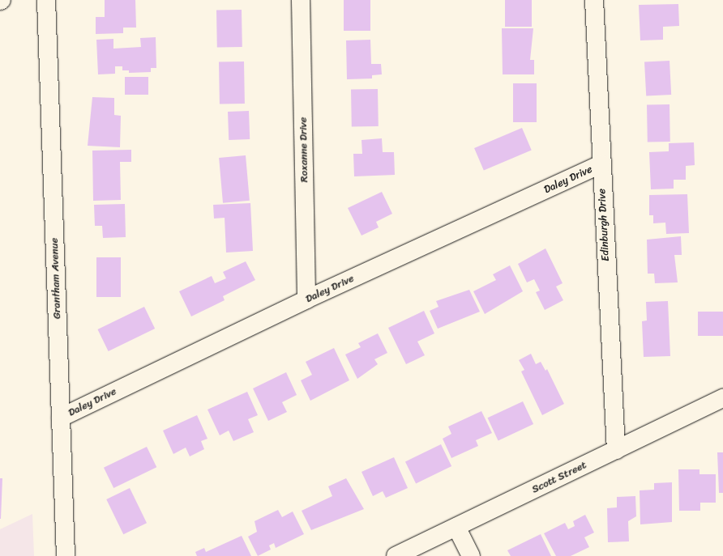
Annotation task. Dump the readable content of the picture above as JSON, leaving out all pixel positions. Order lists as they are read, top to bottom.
{
  "streets": {
    "street": [
      "Roxanne Drive",
      "Daley Drive",
      "Edinburgh Drive",
      "Grantham Avenue",
      "Scott Street"
    ]
  },
  "crossings": [
    ["Roxanne Drive", "Daley Drive"],
    ["Daley Drive", "Edinburgh Drive"],
    ["Daley Drive", "Grantham Avenue"],
    ["Edinburgh Drive", "Scott Street"]
  ]
}
